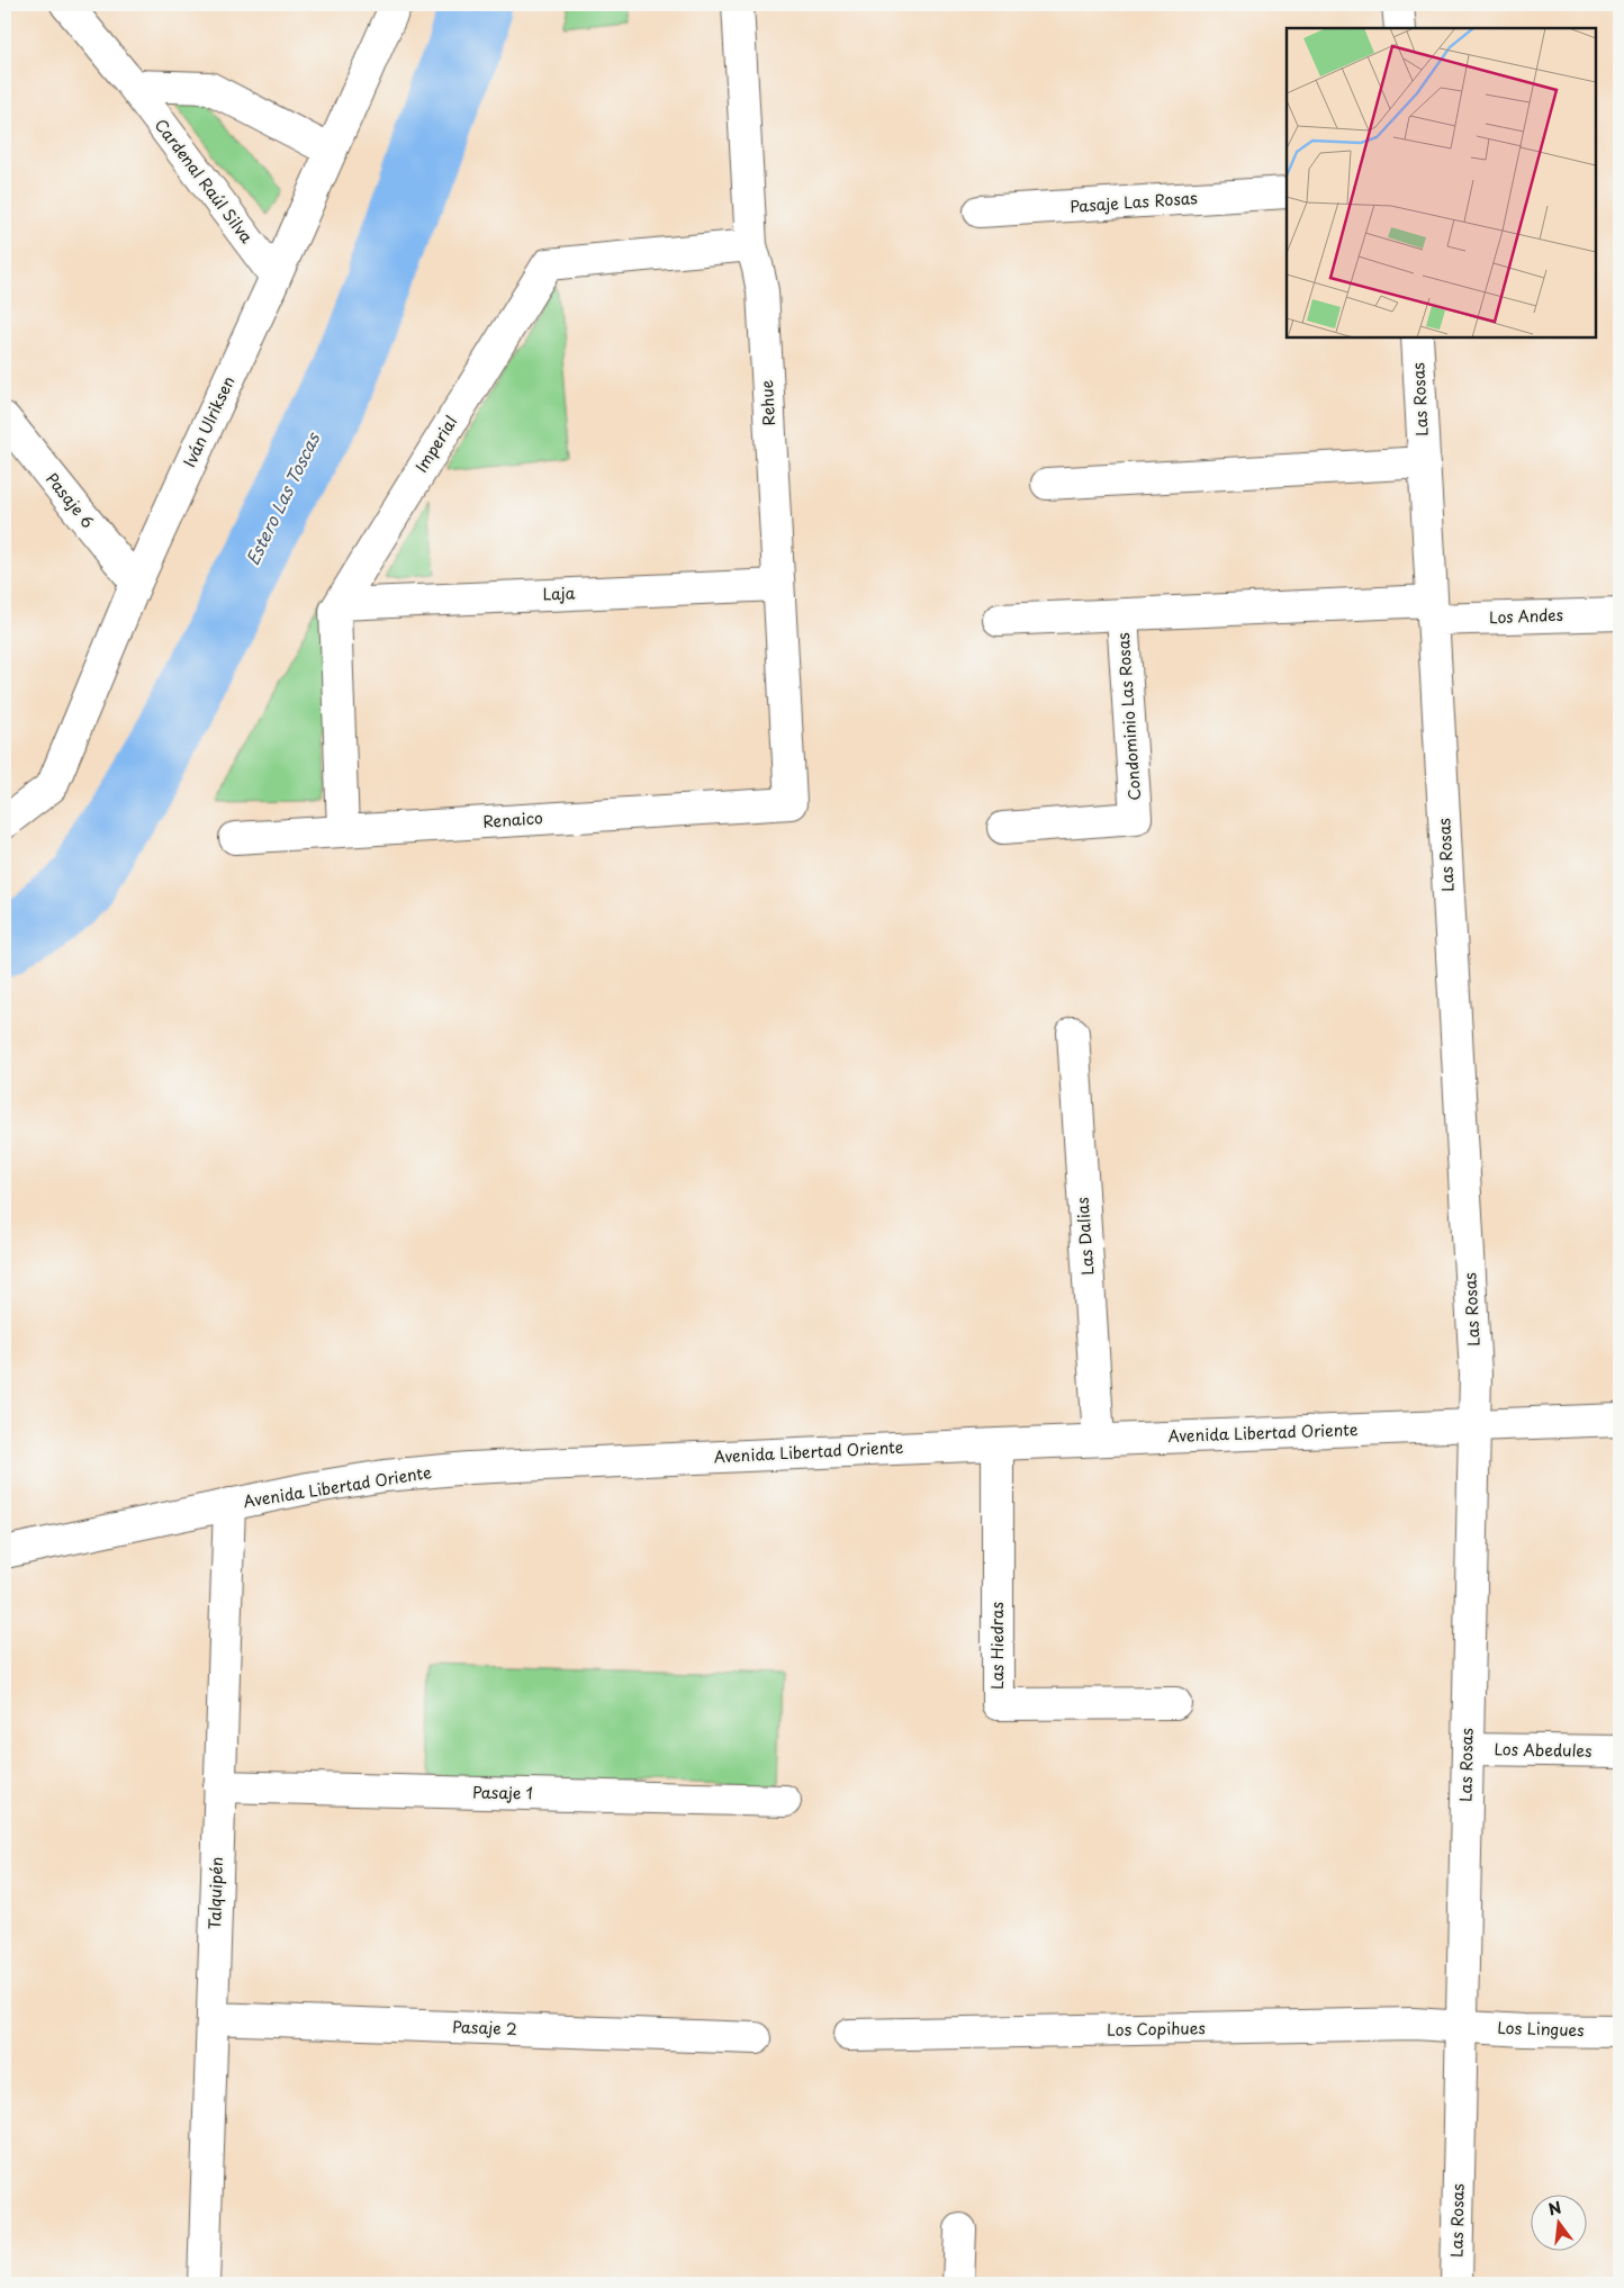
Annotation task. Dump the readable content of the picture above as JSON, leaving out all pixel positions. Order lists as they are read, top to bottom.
{
  "streets": {
    "street": [
      "Cardenal Raúl Silva",
      "Pasaje Las Rosas",
      "Las Rosas",
      "Rehue",
      "Iván Ulriksen",
      "Imperial",
      "Pasaje 6",
      "Laja",
      "Los Andes",
      "Condominio Las Rosas",
      "Renaico",
      "Las Dalias",
      "Avenida Libertad Oriente",
      "Las Hiedras",
      "Los Abedules",
      "Pasaje 1",
      "Talquipén",
      "Pasaje 2",
      "Los Copihues",
      "Los Lingues"
    ]
  },
  "crossings": [
    ["Cardenal Raúl Silva", "Iván Ulriksen"],
    ["Las Rosas", "Los Andes"],
    ["Las Rosas", "Condominio Las Rosas"],
    ["Las Rosas", "Avenida Libertad Oriente"],
    ["Las Rosas", "Los Abedules"],
    ["Las Rosas", "Los Copihues"],
    ["Las Rosas", "Los Lingues"],
    ["Rehue", "Imperial"],
    ["Rehue", "Laja"],
    ["Rehue", "Renaico"],
    ["Iván Ulriksen", "Pasaje 6"],
    ["Imperial", "Laja"],
    ["Imperial", "Renaico"],
    ["Los Andes", "Condominio Las Rosas"],
    ["Las Dalias", "Avenida Libertad Oriente"],
    ["Avenida Libertad Oriente", "Las Hiedras"],
    ["Avenida Libertad Oriente", "Talquipén"],
    ["Pasaje 1", "Talquipén"],
    ["Talquipén", "Pasaje 2"],
    ["Los Copihues", "Los Lingues"]
  ],
  "water": ["Estero Las Toscas"],
  "north": "top"
}
